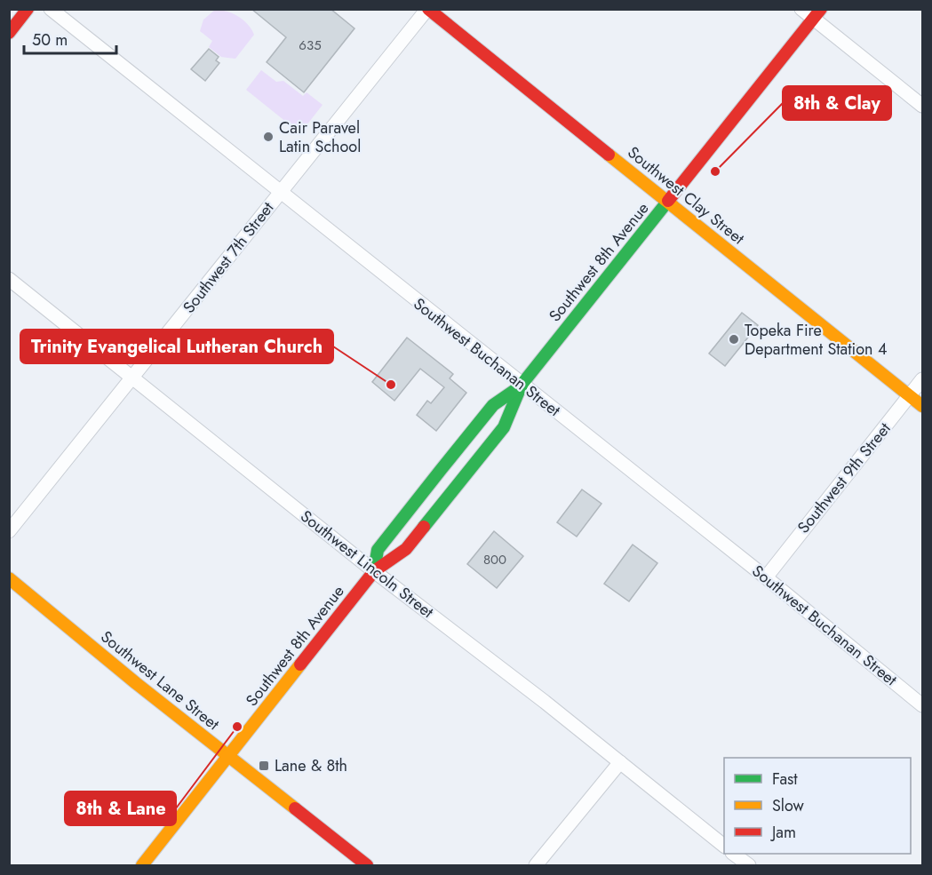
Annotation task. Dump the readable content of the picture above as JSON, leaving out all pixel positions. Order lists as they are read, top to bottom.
{
  "streets": {
    "street": [
      "Southwest Clay Street",
      "Southwest 7th Street",
      "Southwest 8th Avenue",
      "Southwest Buchanan Street",
      "Southwest 9th Street",
      "Southwest Lincoln Street",
      "Southwest Lane Street"
    ]
  },
  "crossings": [
    ["Southwest Clay Street", "Southwest 7th Street"],
    ["Southwest Clay Street", "Southwest 8th Avenue"],
    ["Southwest Clay Street", "Southwest 9th Street"],
    ["Southwest 7th Street", "Southwest Buchanan Street"],
    ["Southwest 7th Street", "Southwest Lincoln Street"],
    ["Southwest 8th Avenue", "Southwest Buchanan Street"],
    ["Southwest 8th Avenue", "Southwest Lincoln Street"],
    ["Southwest 8th Avenue", "Southwest Lane Street"],
    ["Southwest Buchanan Street", "Southwest 9th Street"]
  ],
  "places": {
    "other": [
      "Cair Paravel Latin School",
      "8th & Clay",
      "Topeka Fire Department Station 4",
      "Trinity Evangelical Lutheran Church",
      "8th & Lane"
    ],
    "transit": ["Lane & 8th"]
  },
  "house_numbers": ["635", "800"],
  "legend": ["Fast", "Slow", "Jam"],
  "scale_bar": "50 m"
}
